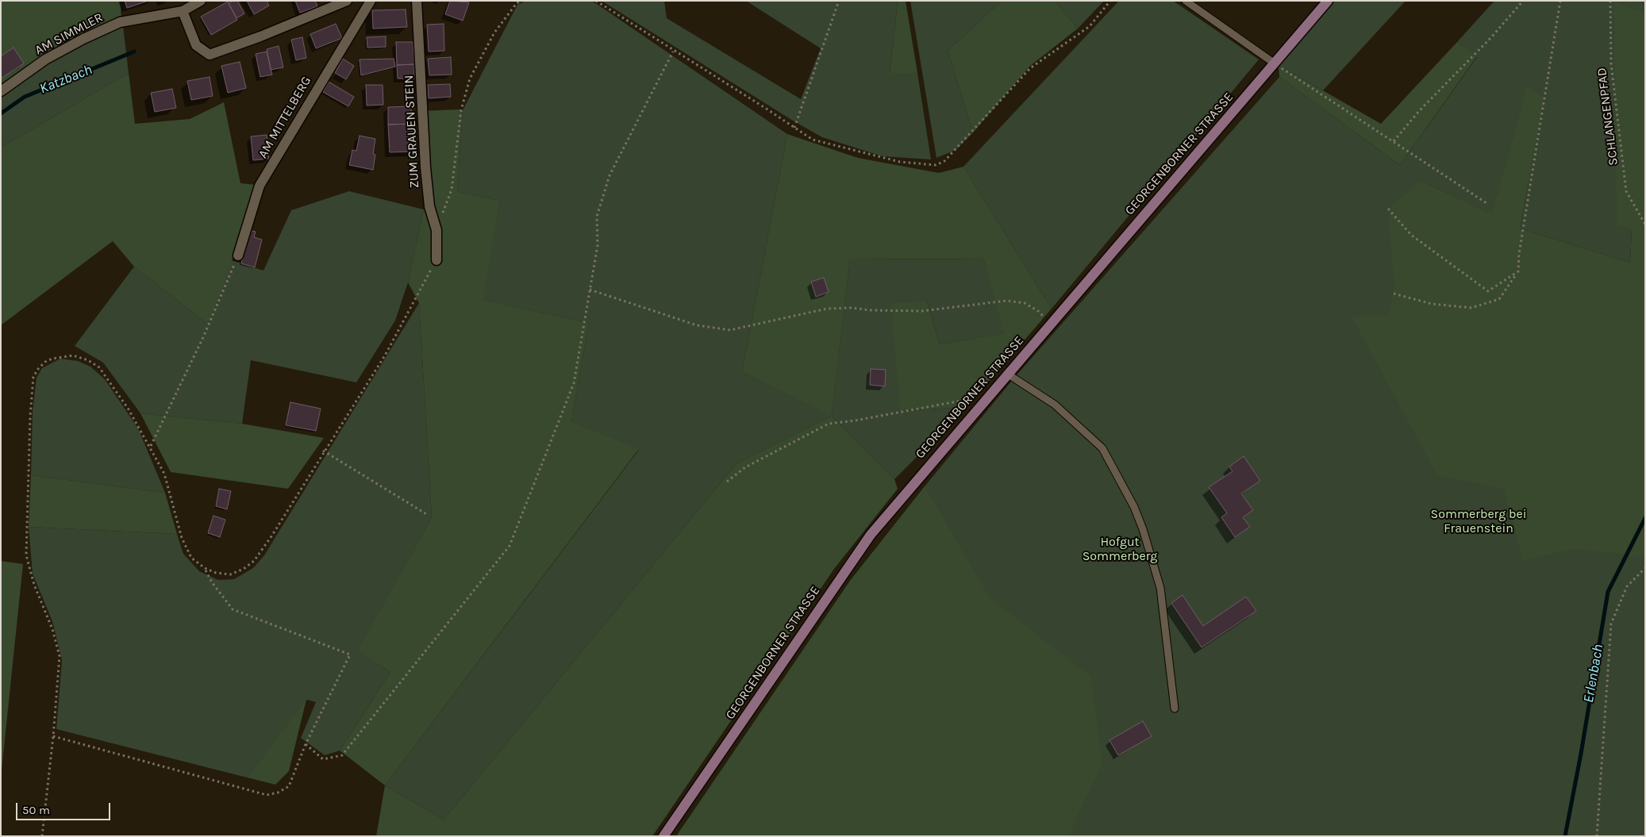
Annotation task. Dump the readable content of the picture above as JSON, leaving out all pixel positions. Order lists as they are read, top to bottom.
{
  "streets": {
    "main road": ["GEORGENBORNER STRASSE"],
    "street": ["AM SIMMLER", "AM MITTELBERG", "ZUM GRAUEN STEIN"],
    "path": ["SCHLANGENPFAD"]
  },
  "water": ["Katzbach", "Erlenbach"],
  "parks": ["Sommerberg bei Frauenstein", "Hofgut Sommerberg"],
  "scale_bar": "50 m"
}
